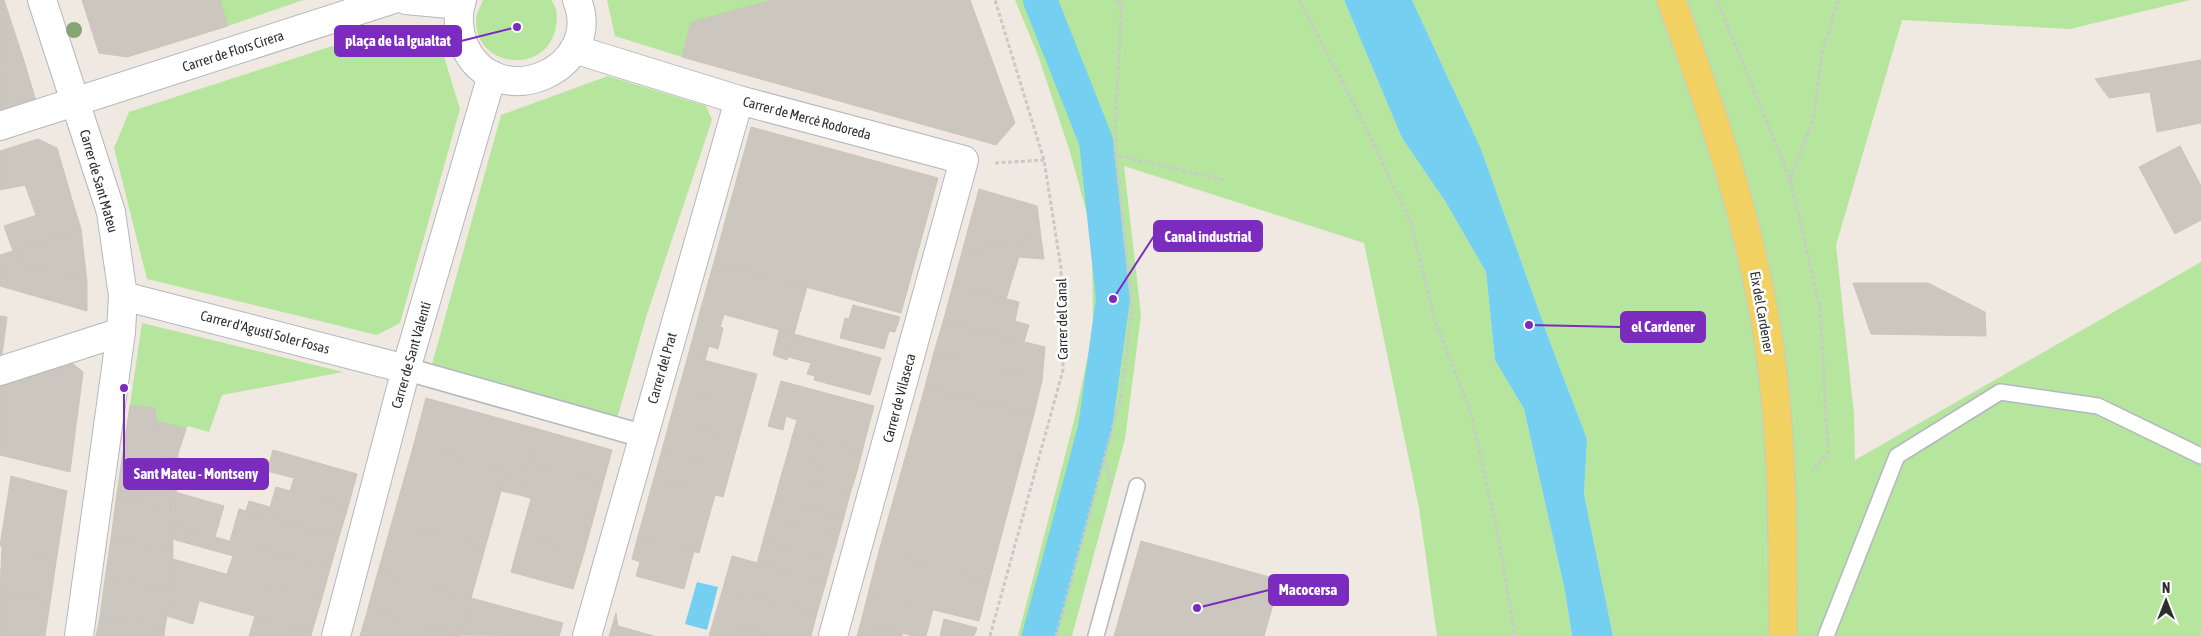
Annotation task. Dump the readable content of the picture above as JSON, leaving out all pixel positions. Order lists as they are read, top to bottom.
{
  "streets": {
    "main road": ["Eix del Cardener"],
    "street": [
      "Carrer de Flors Cirera",
      "Carrer de Mercè Rodoreda",
      "Carrer de Sant Mateu",
      "Carrer d'Agustí Soler Fosas",
      "Carrer de Sant Valentí",
      "Carrer del Prat",
      "Carrer de Vilaseca"
    ],
    "path": ["Carrer del Canal"]
  },
  "crossings": [
    ["Carrer de Flors Cirera", "Carrer de Sant Mateu"],
    ["Carrer de Mercè Rodoreda", "Carrer del Prat"],
    ["Carrer de Mercè Rodoreda", "Carrer de Vilaseca"],
    ["Carrer de Sant Mateu", "Carrer d'Agustí Soler Fosas"],
    ["Carrer d'Agustí Soler Fosas", "Carrer de Sant Valentí"]
  ],
  "places": [
    "plaça de la Igualtat",
    "Canal industrial",
    "el Cardener",
    "Sant Mateu - Montseny",
    "Macocersa"
  ],
  "north": "top"
}
